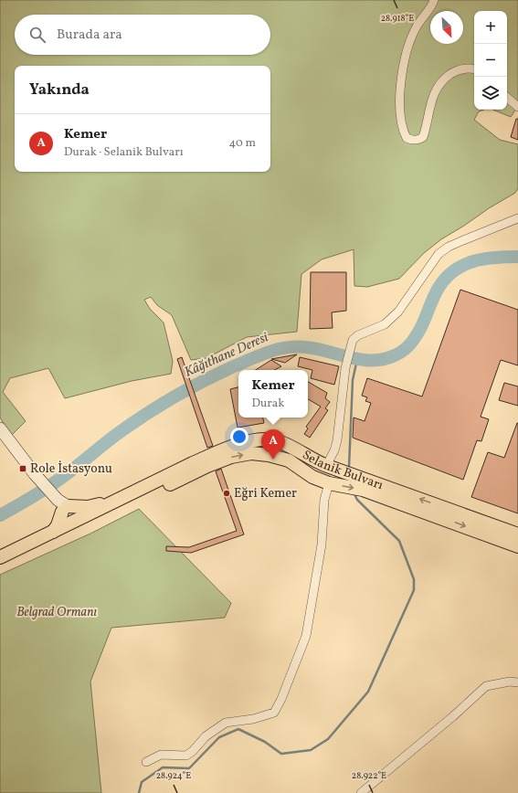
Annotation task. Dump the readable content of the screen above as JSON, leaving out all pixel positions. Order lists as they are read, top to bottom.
{
  "streets": {
    "main road": ["Selanik Bulvarı"]
  },
  "water": ["Kâğıthane Deresi"],
  "parks": ["Belgrad Ormanı"],
  "places": {
    "transit": ["Role İstasyonu"],
    "other": ["Eğri Kemer"]
  },
  "north": "bottom right",
  "page": {
    "map_buttons": ["+", "−"],
    "search": "Burada ara",
    "heading": "Yakında",
    "list": [
      {
        "mark": "A",
        "name": "Kemer",
        "note": "Durak · Selanik Bulvarı",
        "value": "40 m"
      }
    ],
    "popup": ["Kemer", "Durak"],
    "pins": "A"
  },
  "coordinates": ["28.918°E", "28.922°E", "28.924°E"]
}
